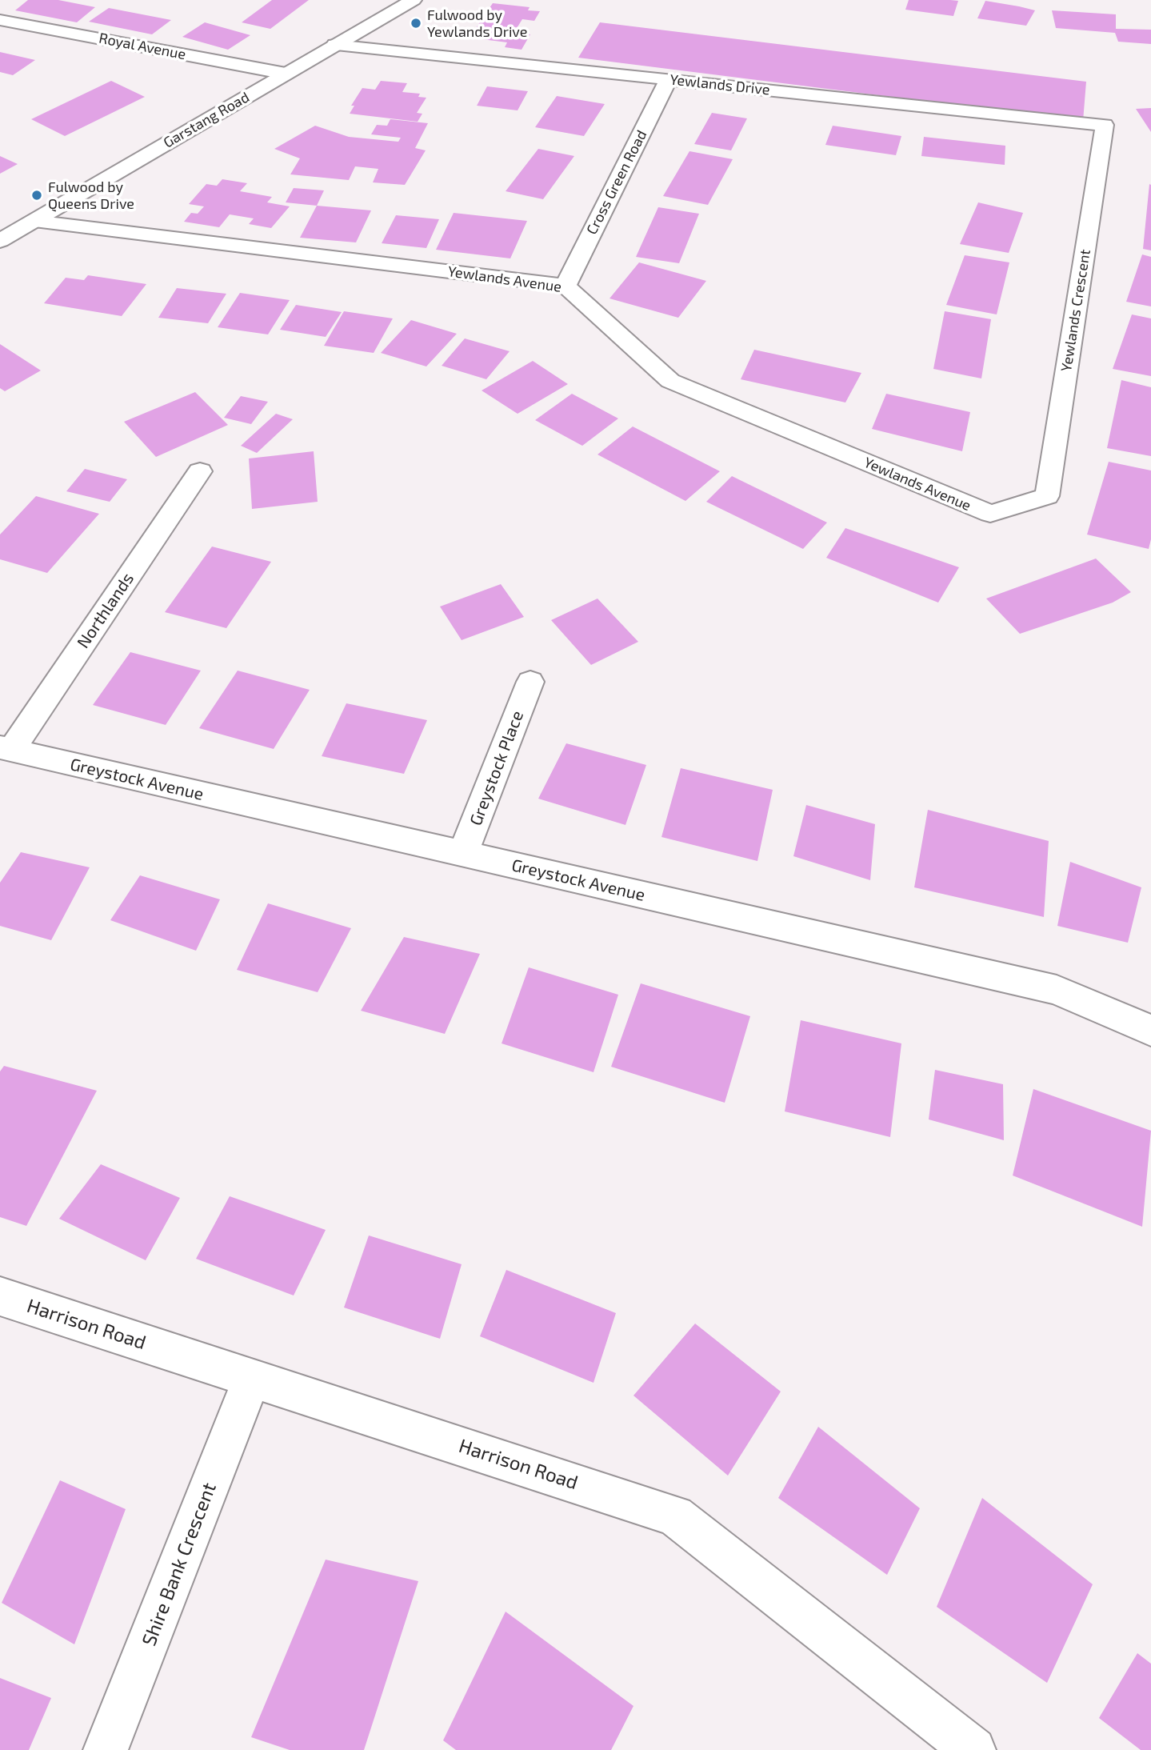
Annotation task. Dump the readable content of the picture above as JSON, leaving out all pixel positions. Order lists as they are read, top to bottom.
{
  "streets": {
    "main road": [
      "Royal Avenue",
      "Yewlands Drive",
      "Garstang Road",
      "Cross Green Road",
      "Yewlands Avenue",
      "Yewlands Crescent",
      "Northlands",
      "Greystock Place",
      "Greystock Avenue",
      "Harrison Road",
      "Shire Bank Crescent"
    ]
  },
  "crossings": [
    ["Royal Avenue", "Garstang Road"],
    ["Yewlands Drive", "Garstang Road"],
    ["Yewlands Drive", "Cross Green Road"],
    ["Yewlands Drive", "Yewlands Crescent"],
    ["Garstang Road", "Yewlands Avenue"],
    ["Cross Green Road", "Yewlands Avenue"],
    ["Yewlands Avenue", "Yewlands Crescent"],
    ["Northlands", "Greystock Avenue"],
    ["Greystock Place", "Greystock Avenue"],
    ["Harrison Road", "Shire Bank Crescent"]
  ],
  "places": ["Fulwood by Yewlands Drive", "Fulwood by Queens Drive"]
}
